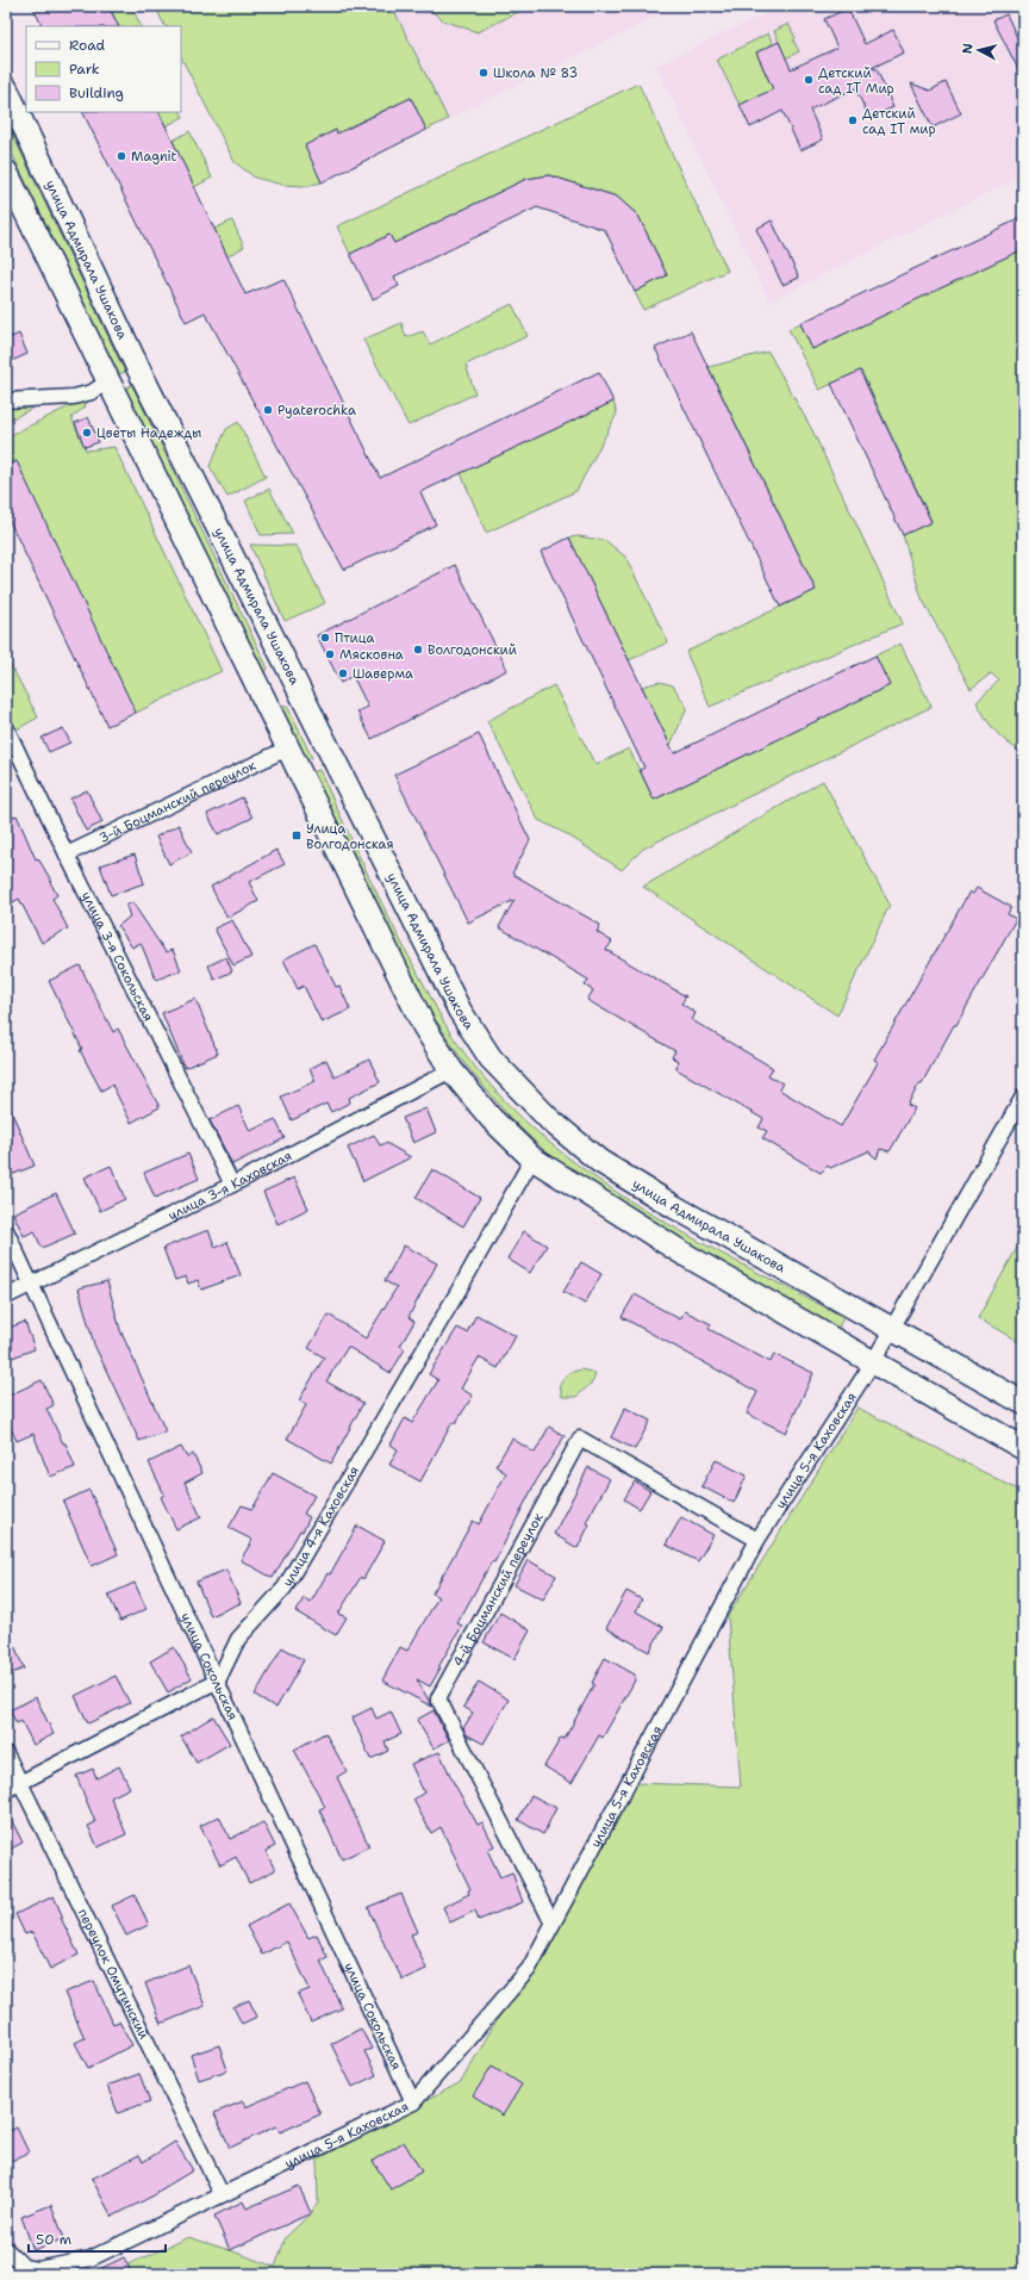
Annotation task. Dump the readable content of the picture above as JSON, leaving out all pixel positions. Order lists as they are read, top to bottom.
{
  "streets": {
    "main road": ["улица Адмирала Ушакова"],
    "street": [
      "3-й Боцманский переулок",
      "улица 3-я Сокольская",
      "улица 3-я Каховская",
      "улица 5-я Каховская",
      "улица 4-я Каховская",
      "4-й Боцманский переулок",
      "улица Сокольская",
      "переулок Омутинский"
    ]
  },
  "crossings": [
    ["улица Адмирала Ушакова", "улица 5-я Каховская"],
    ["3-й Боцманский переулок", "улица 3-я Сокольская"],
    ["улица 3-я Сокольская", "улица 3-я Каховская"],
    ["улица 3-я Каховская", "улица Сокольская"],
    ["улица 5-я Каховская", "4-й Боцманский переулок"],
    ["улица 5-я Каховская", "улица Сокольская"],
    ["улица 5-я Каховская", "переулок Омутинский"],
    ["улица 4-я Каховская", "улица Сокольская"]
  ],
  "places": {
    "other": [
      "Школа № 83",
      "Детский сад IT Мир",
      "Детский сад IT мир",
      "Magnit",
      "Pyaterochka",
      "Цветы Надежды",
      "Птица",
      "Волгодонский",
      "Мясковна",
      "Шаверма"
    ],
    "transit": ["Улица Волгодонская"]
  },
  "legend": ["Road", "Park", "Building"],
  "scale_bar": "50 m",
  "north": "left"
}
